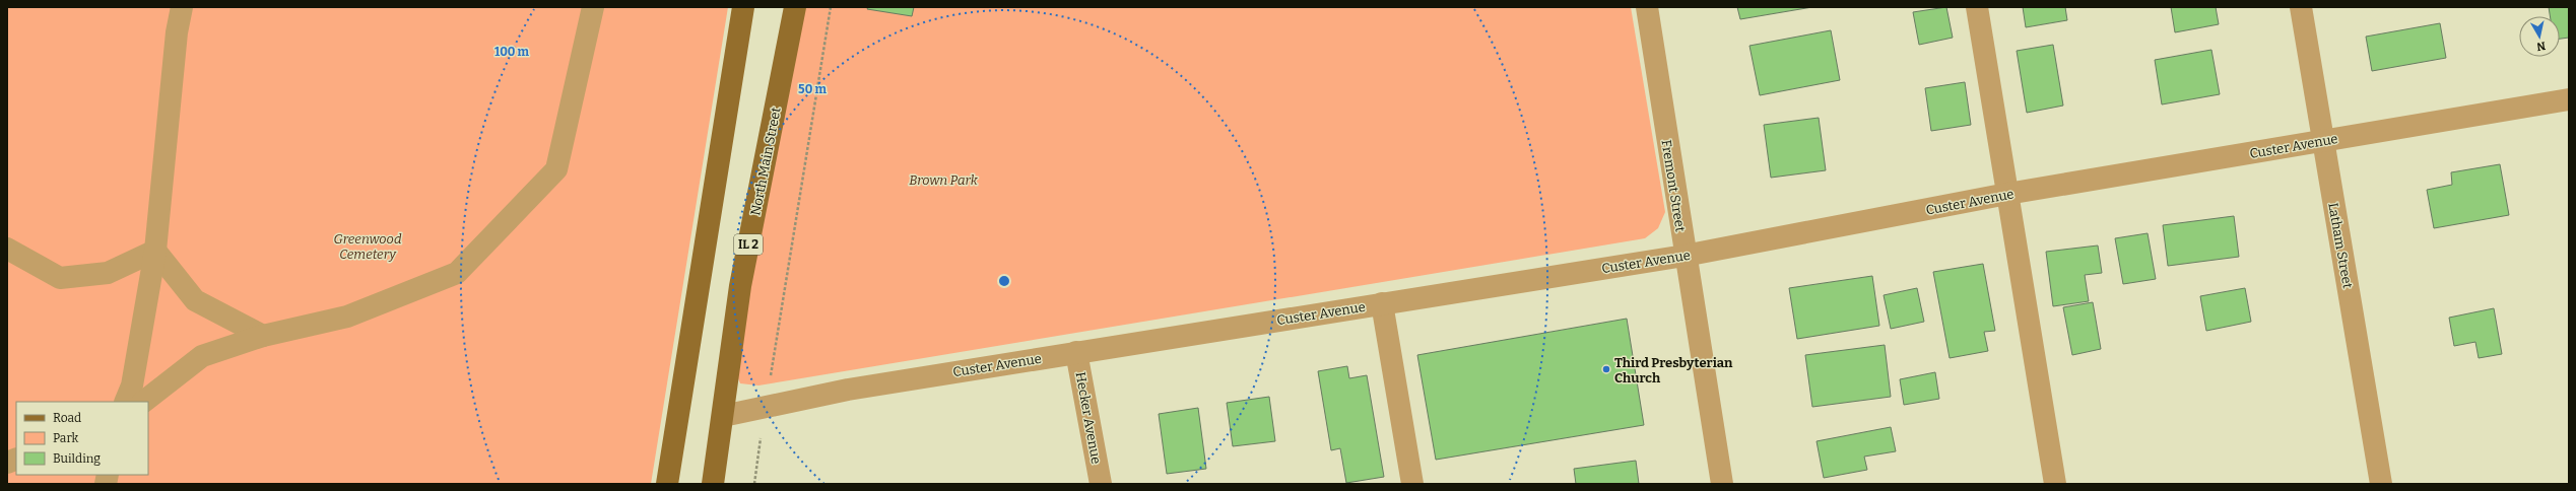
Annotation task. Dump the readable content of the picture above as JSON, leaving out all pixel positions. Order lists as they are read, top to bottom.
{
  "streets": {
    "main road": ["North Main Street", "IL 2"],
    "street": [
      "Custer Avenue",
      "Fremont Street",
      "Latham Street",
      "Hecker Avenue"
    ]
  },
  "crossings": [
    ["Custer Avenue", "North Main Street"],
    ["Custer Avenue", "Fremont Street"],
    ["Custer Avenue", "Latham Street"],
    ["Custer Avenue", "Hecker Avenue"]
  ],
  "parks": ["Brown Park", "Greenwood Cemetery"],
  "places": ["Third Presbyterian Church"],
  "legend": ["Road", "Park", "Building"],
  "north": "bottom",
  "rings": ["100 m", "50 m"]
}
